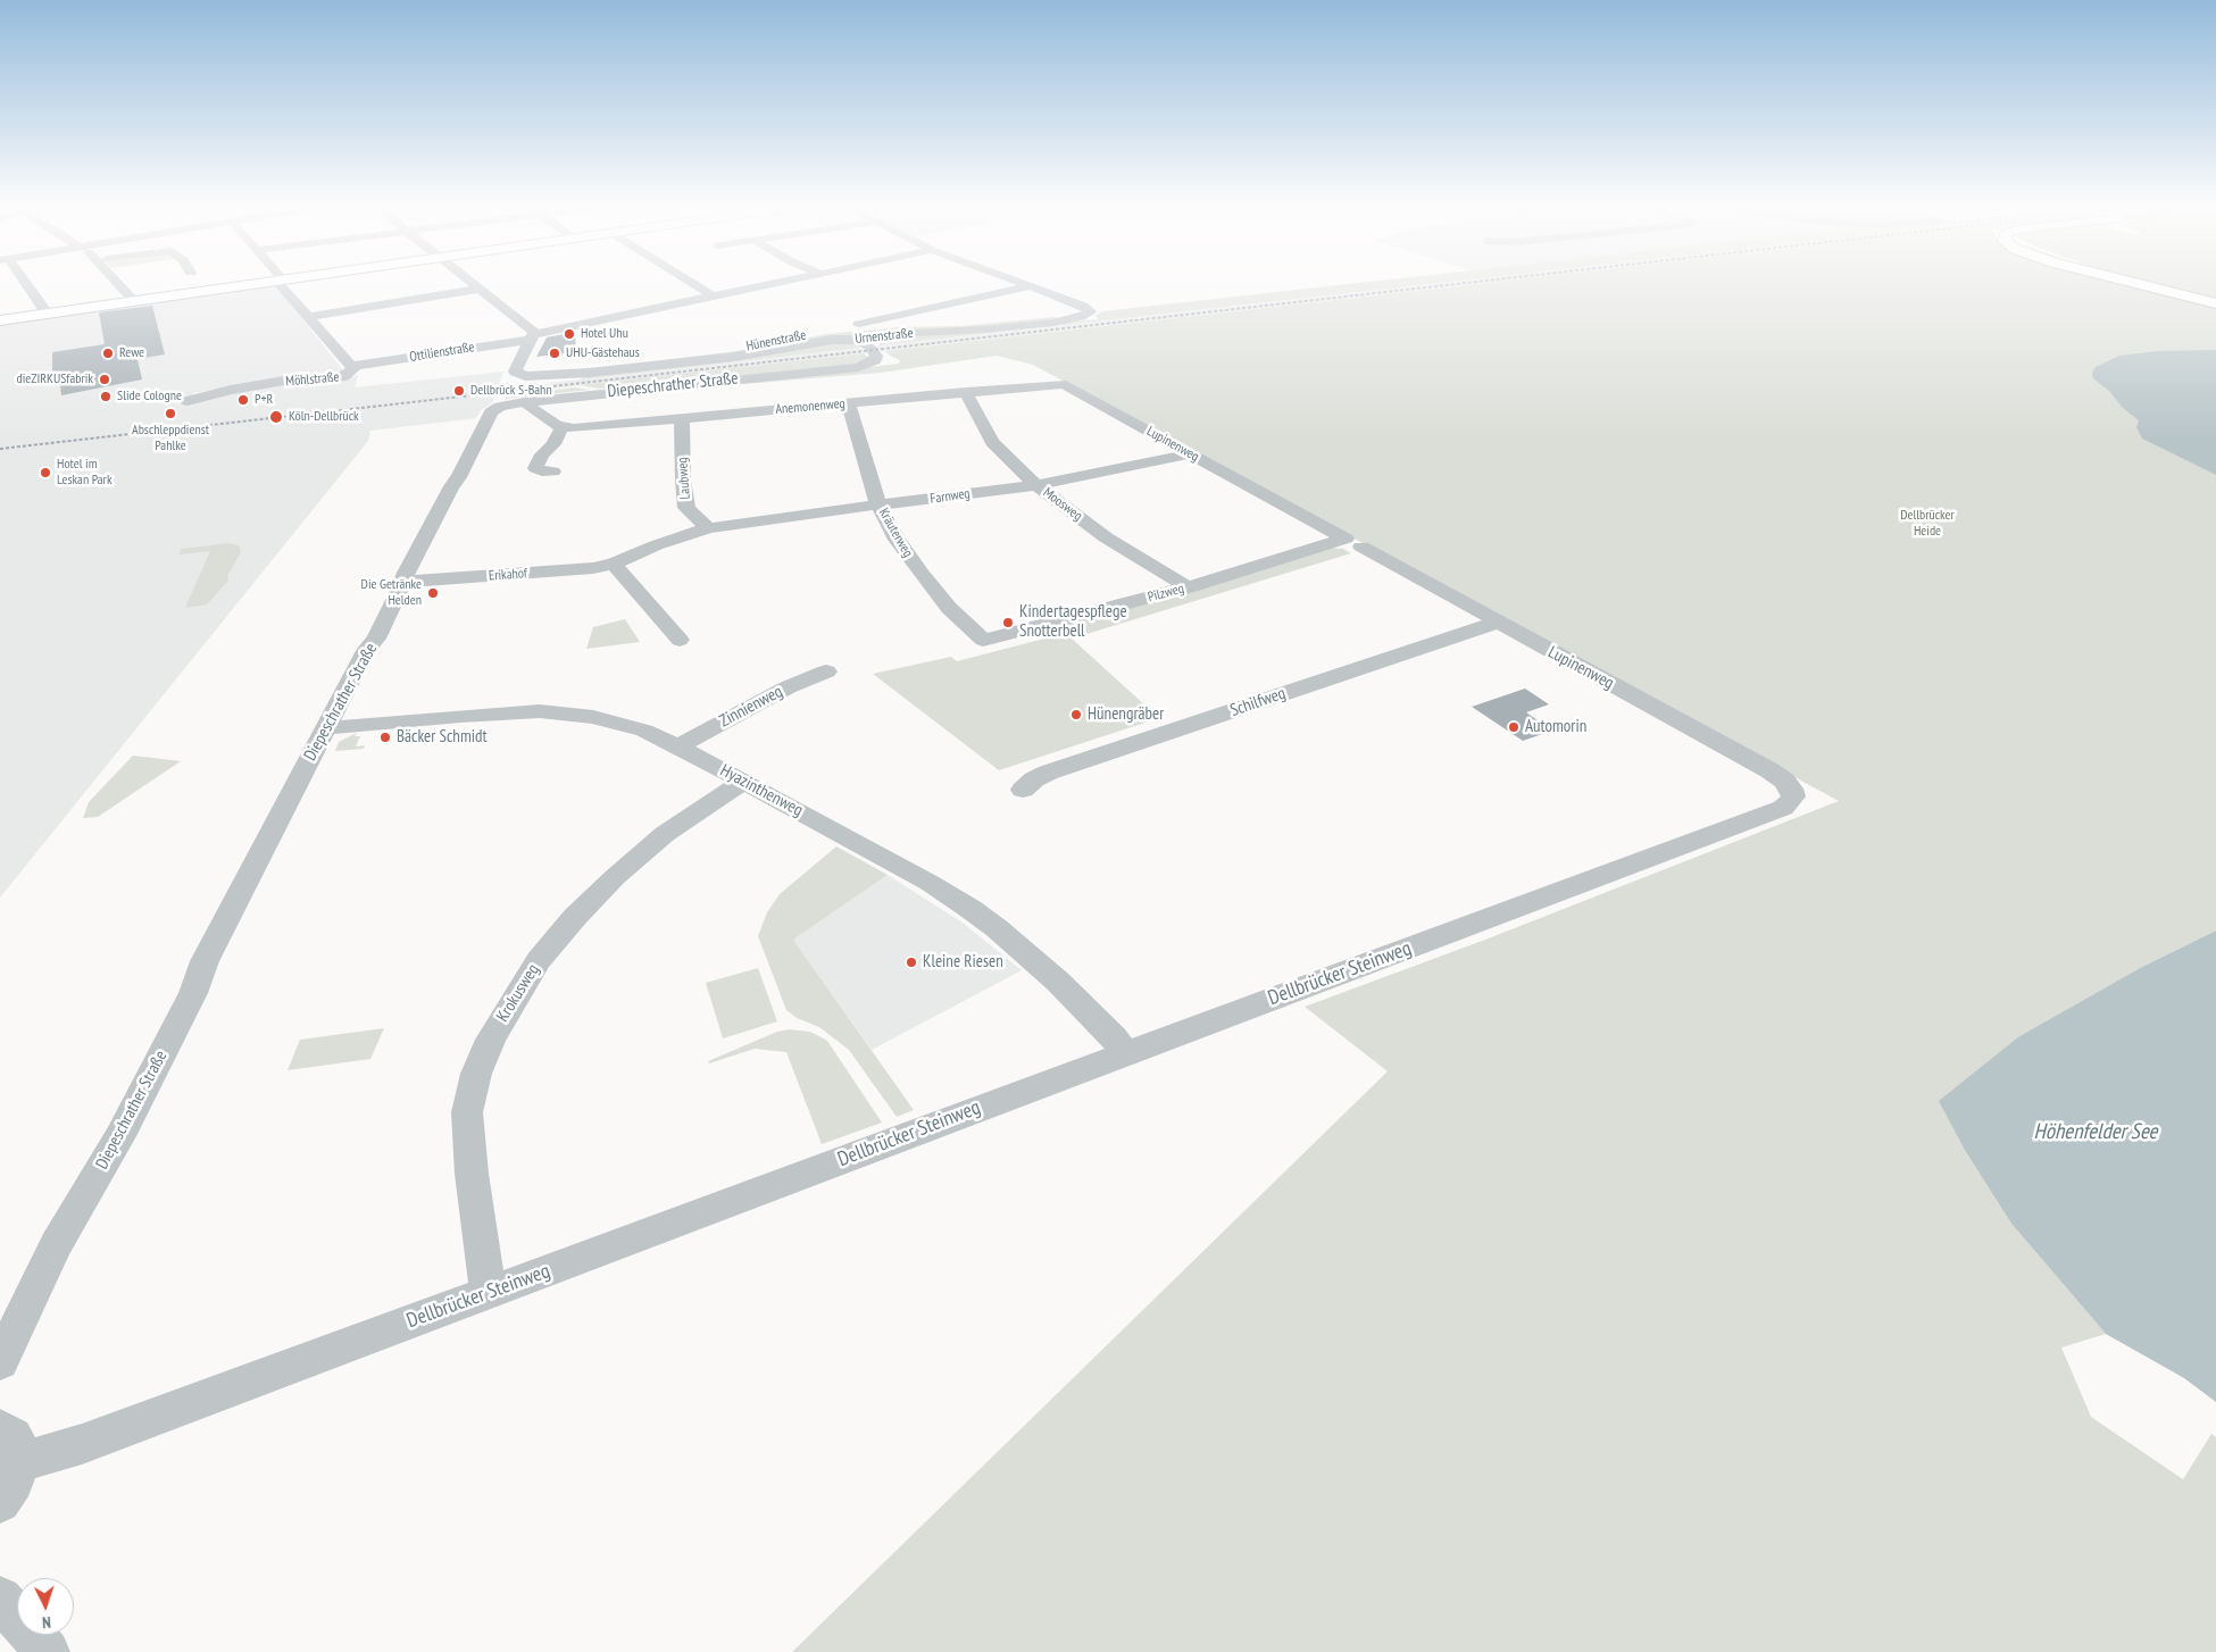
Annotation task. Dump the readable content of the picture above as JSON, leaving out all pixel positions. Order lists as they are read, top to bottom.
{
  "streets": {
    "street": [
      "Urnenstraße",
      "Hünenstraße",
      "Ottilienstraße",
      "Möhlstraße",
      "Diepeschrather Straße",
      "Anemonenweg",
      "Lupinenweg",
      "Laubweg",
      "Farnweg",
      "Moosweg",
      "Kräuterweg",
      "Erikahof",
      "Pilzweg",
      "Schilfweg",
      "Zinnienweg",
      "Hyazinthenweg",
      "Dellbrücker Steinweg",
      "Krokusweg"
    ]
  },
  "crossings": [
    ["Urnenstraße", "Hünenstraße"],
    ["Urnenstraße", "Ottilienstraße"],
    ["Urnenstraße", "Diepeschrather Straße"],
    ["Ottilienstraße", "Möhlstraße"],
    ["Diepeschrather Straße", "Erikahof"],
    ["Diepeschrather Straße", "Hyazinthenweg"],
    ["Anemonenweg", "Lupinenweg"],
    ["Anemonenweg", "Laubweg"],
    ["Anemonenweg", "Moosweg"],
    ["Anemonenweg", "Kräuterweg"],
    ["Lupinenweg", "Farnweg"],
    ["Lupinenweg", "Pilzweg"],
    ["Lupinenweg", "Schilfweg"],
    ["Lupinenweg", "Dellbrücker Steinweg"],
    ["Laubweg", "Farnweg"],
    ["Laubweg", "Erikahof"],
    ["Farnweg", "Moosweg"],
    ["Farnweg", "Kräuterweg"],
    ["Farnweg", "Erikahof"],
    ["Moosweg", "Pilzweg"],
    ["Kräuterweg", "Pilzweg"],
    ["Zinnienweg", "Hyazinthenweg"],
    ["Hyazinthenweg", "Dellbrücker Steinweg"],
    ["Hyazinthenweg", "Krokusweg"],
    ["Dellbrücker Steinweg", "Krokusweg"]
  ],
  "water": ["Höhenfelder See"],
  "parks": ["Dellbrücker Heide"],
  "places": [
    "Hotel Uhu",
    "Rewe",
    "UHU-Gästehaus",
    "dieZIRKUSfabrik",
    "Dellbrück S-Bahn",
    "Slide Cologne",
    "P+R",
    "Abschleppdienst Pahlke",
    "Köln-Dellbrück",
    "Hotel im Leskan Park",
    "Die Getränke Helden",
    "Kindertagespflege Snotterbell",
    "Hünengräber",
    "Automorin",
    "Bäcker Schmidt",
    "Kleine Riesen"
  ],
  "north": "bottom"
}
